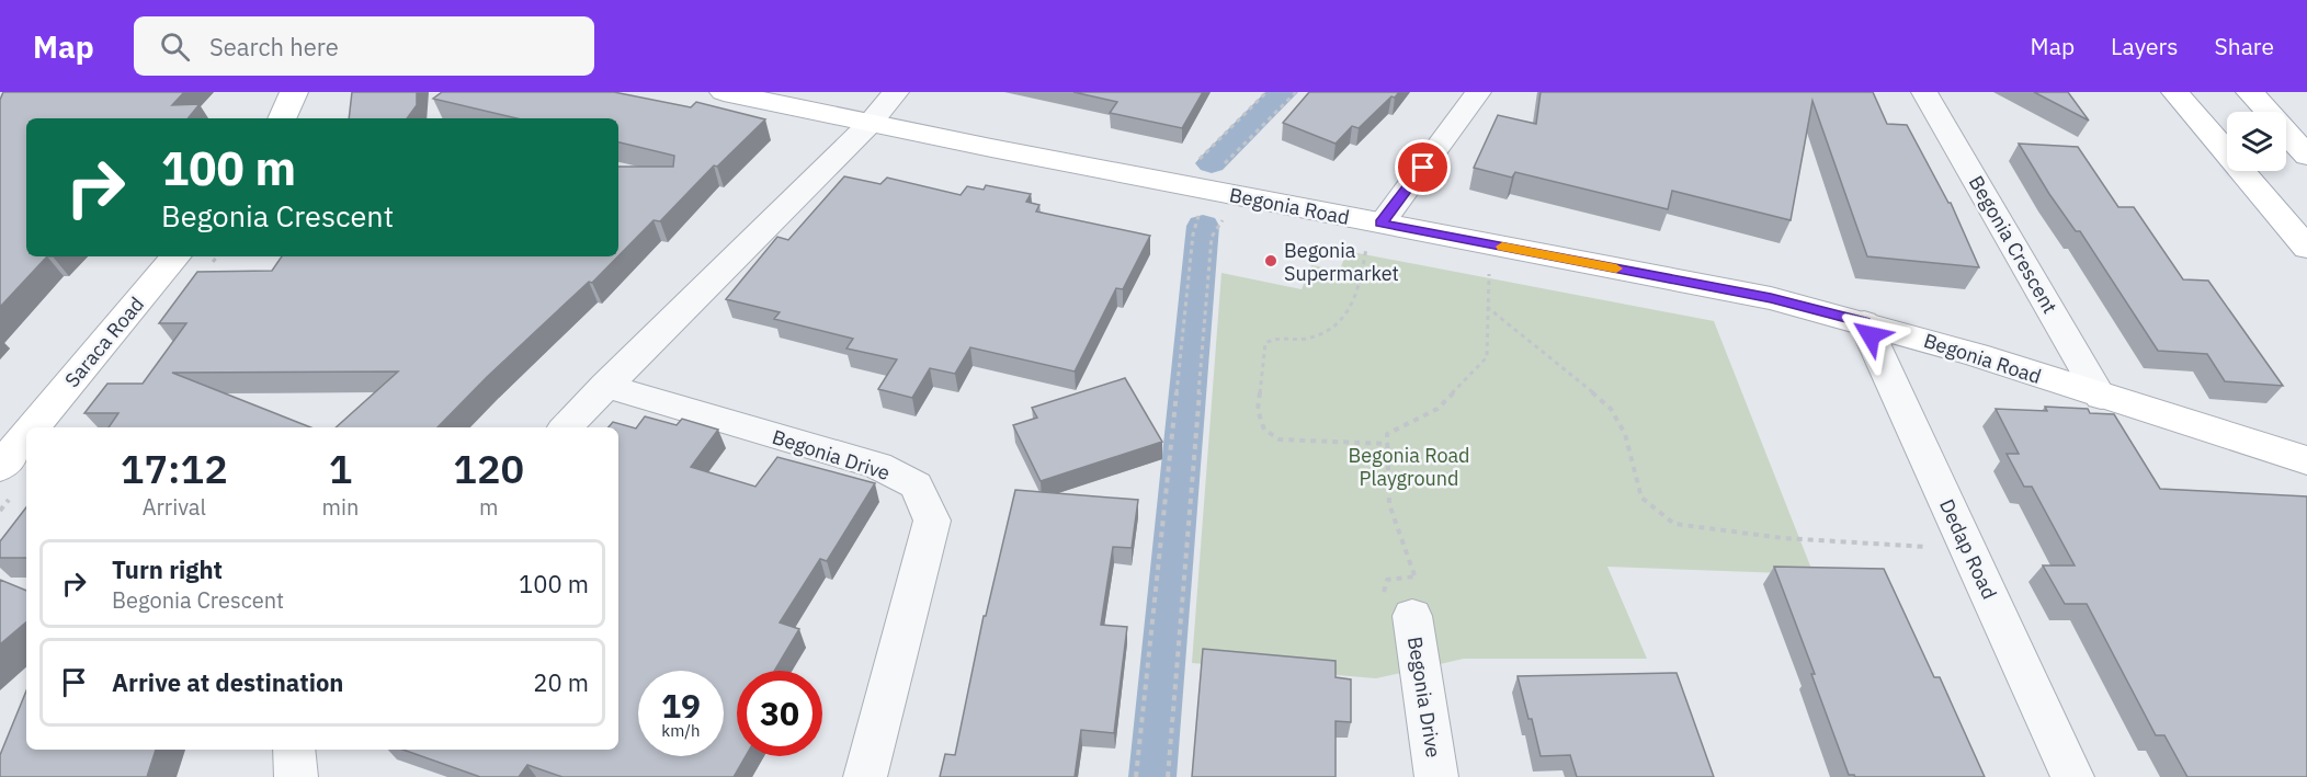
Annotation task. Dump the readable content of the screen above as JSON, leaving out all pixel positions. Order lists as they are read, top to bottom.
{
  "streets": {
    "street": [
      "Begonia Road",
      "Begonia Crescent",
      "Saraca Road",
      "Begonia Drive",
      "Dedap Road"
    ]
  },
  "crossings": [
    ["Begonia Road", "Begonia Crescent"],
    ["Begonia Road", "Dedap Road"]
  ],
  "parks": ["Begonia Road Playground"],
  "places": ["Begonia Supermarket"],
  "page": {
    "header": "Map",
    "search": "Search here",
    "nav": ["Map", "Layers", "Share"],
    "turn": ["100 m", "Begonia Crescent"],
    "eta": [
      "17:12",
      "Arrival",
      "1",
      "min",
      "120",
      "m"
    ],
    "list": [
      {
        "name": "Turn right",
        "note": "Begonia Crescent",
        "value": "100 m"
      },
      {
        "name": "Arrive at destination",
        "value": "20 m"
      }
    ],
    "speed": "19 km/h",
    "limit": "30"
  }
}
